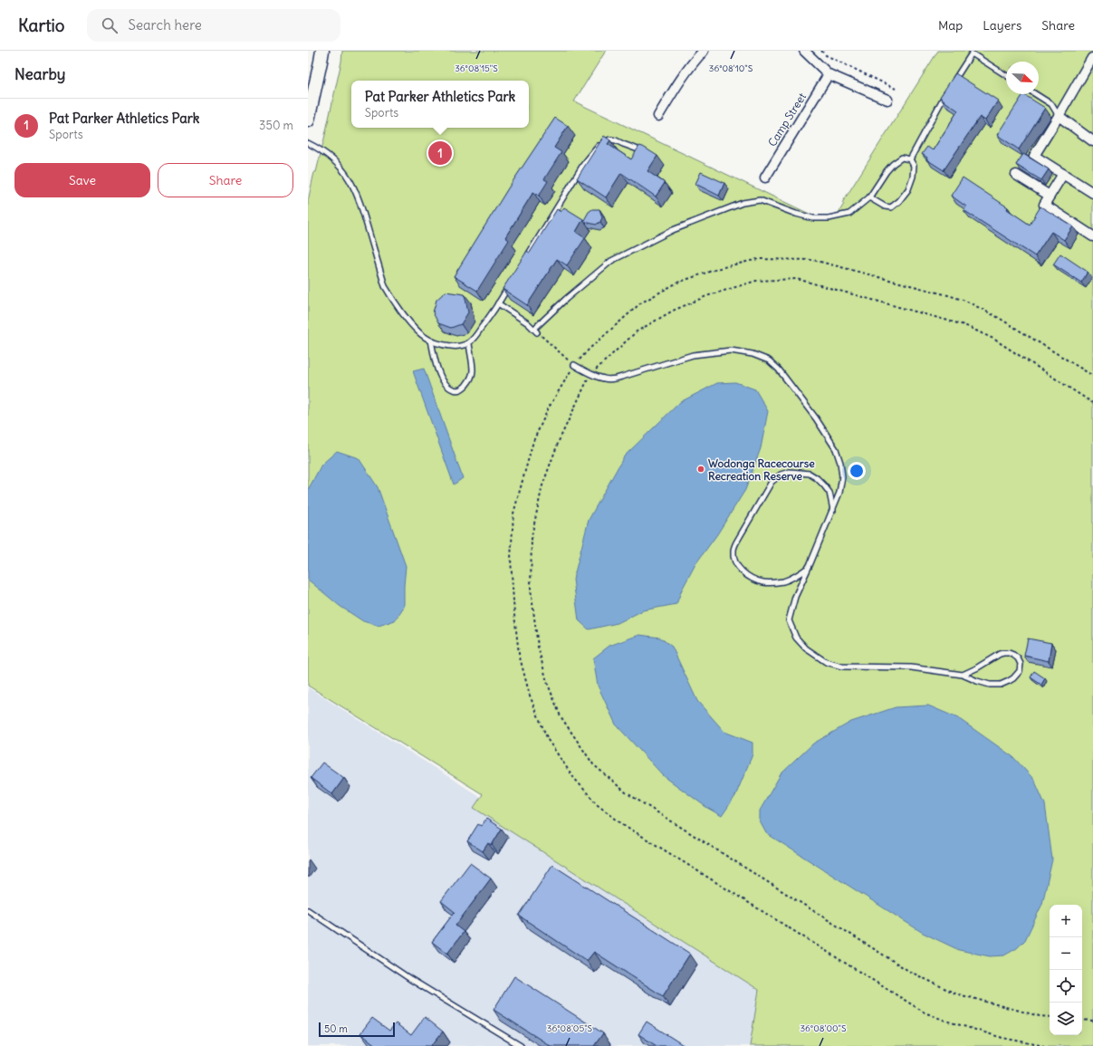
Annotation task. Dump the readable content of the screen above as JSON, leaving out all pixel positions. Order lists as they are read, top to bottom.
{
  "streets": {
    "street": ["Camp Street"]
  },
  "places": ["Wodonga Racecourse Recreation Reserve"],
  "scale_bar": "50 m",
  "north": "bottom right",
  "page": {
    "header": "Kartio",
    "search": "Search here",
    "nav": ["Map", "Layers", "Share"],
    "heading": "Nearby",
    "popup": ["Pat Parker Athletics Park", "Sports"],
    "list": [
      {
        "mark": "1",
        "name": "Pat Parker Athletics Park",
        "note": "Sports",
        "value": "350 m"
      }
    ],
    "pins": "1",
    "buttons": ["Save", "Share"],
    "map_buttons": ["+", "−"],
    "scale": "50 m"
  },
  "coordinates": [
    "36°08'15\"S",
    "36°08'10\"S",
    "36°08'05\"S",
    "36°08'00\"S"
  ]
}
